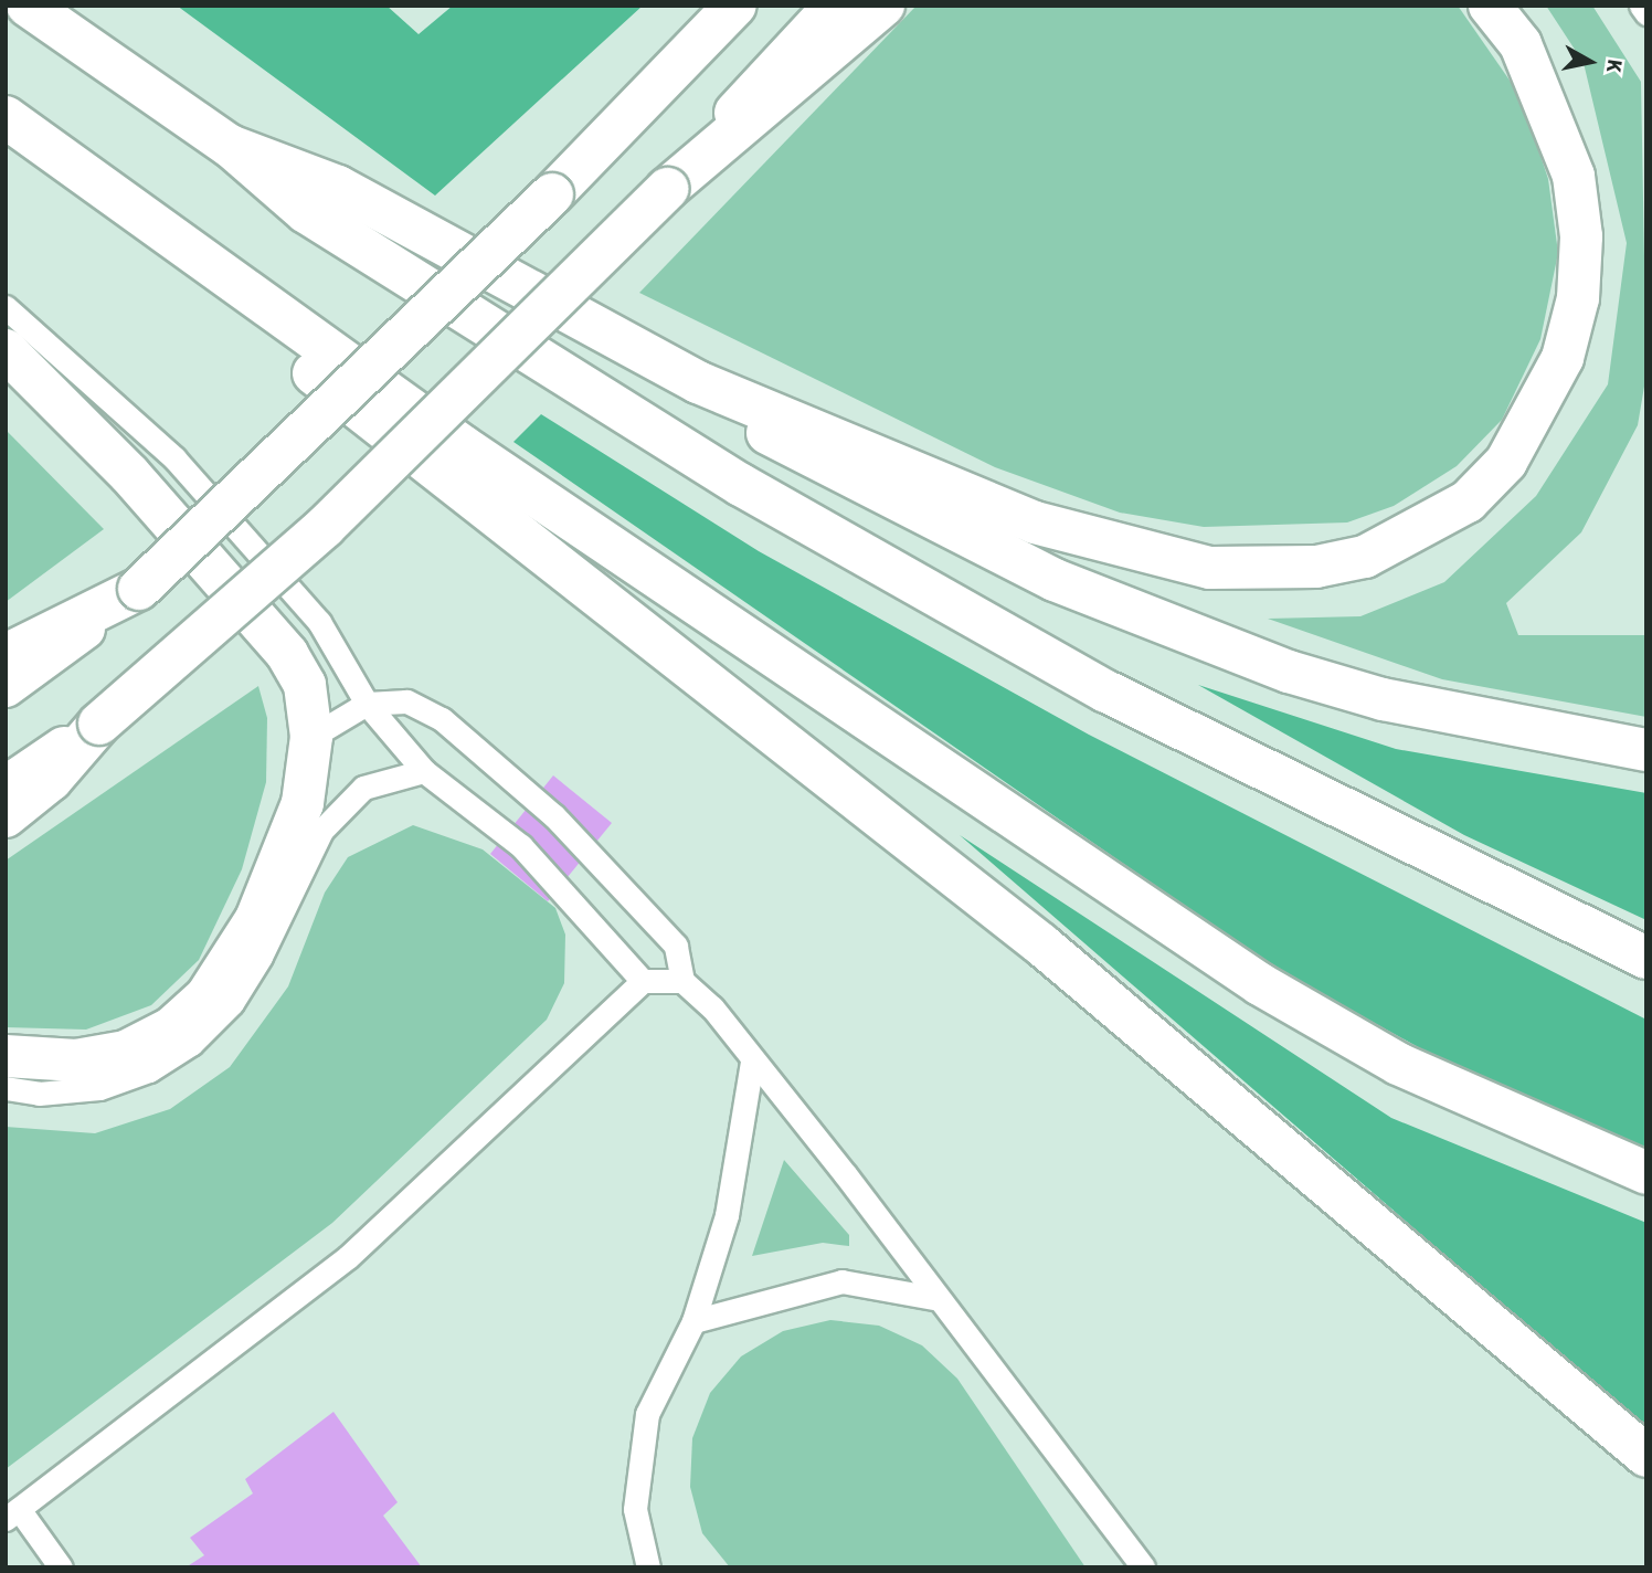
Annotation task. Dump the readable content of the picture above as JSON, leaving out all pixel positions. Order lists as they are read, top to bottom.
{
  "north": "right"
}
